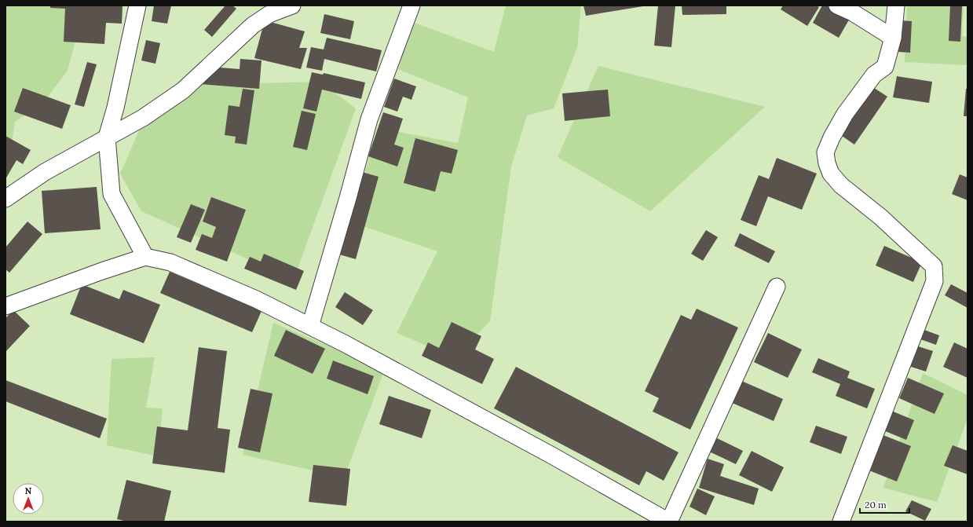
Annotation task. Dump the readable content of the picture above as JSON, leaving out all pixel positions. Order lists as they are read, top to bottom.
{
  "scale_bar": "20 m",
  "north": "top"
}
